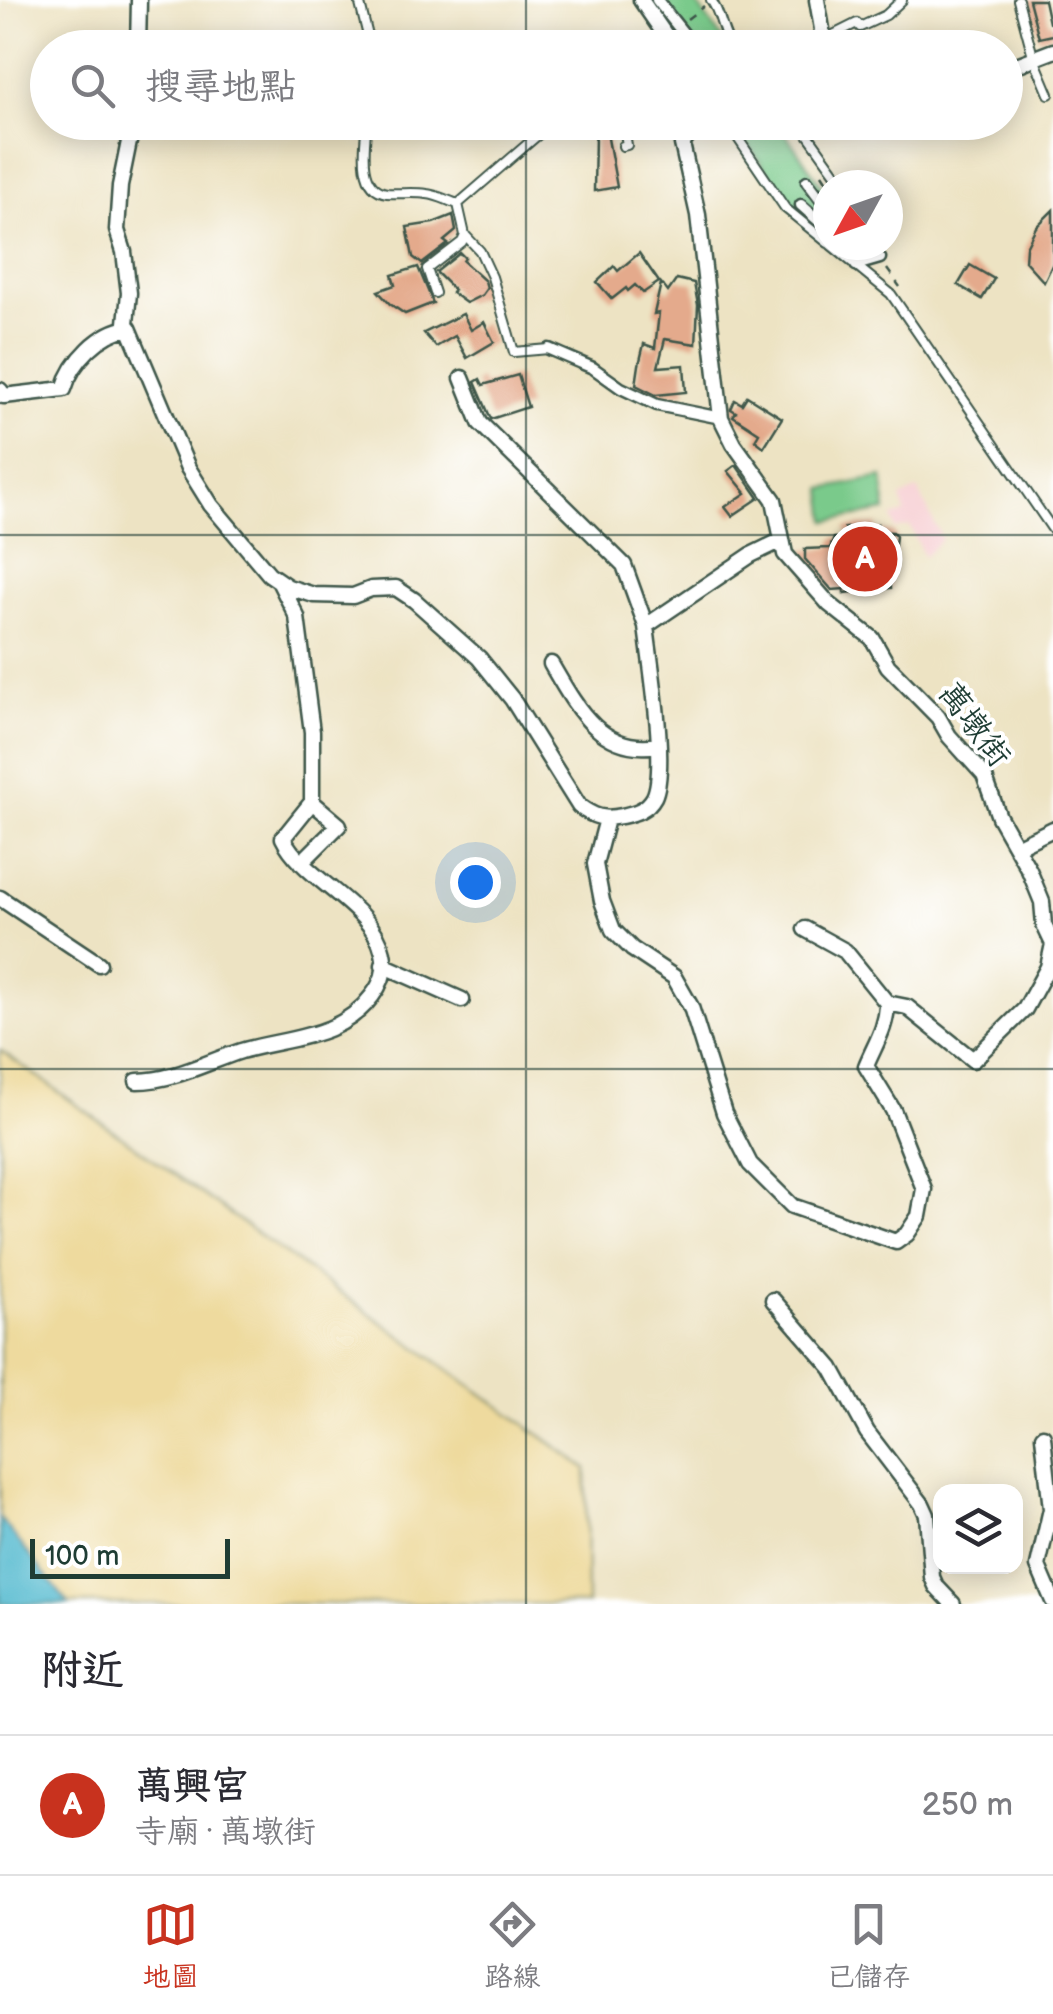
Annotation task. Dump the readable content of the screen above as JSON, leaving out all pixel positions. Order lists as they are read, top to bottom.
{
  "streets": {
    "street": ["萬墩街"]
  },
  "scale_bar": "100 m",
  "north": "bottom left",
  "page": {
    "search": "搜尋地點",
    "pins": "A",
    "scale": "100 m",
    "heading": "附近",
    "list": [
      {
        "mark": "A",
        "name": "萬興宮",
        "note": "寺廟 · 萬墩街",
        "value": "250 m"
      }
    ],
    "nav": ["地圖", "路線", "已儲存"]
  }
}
